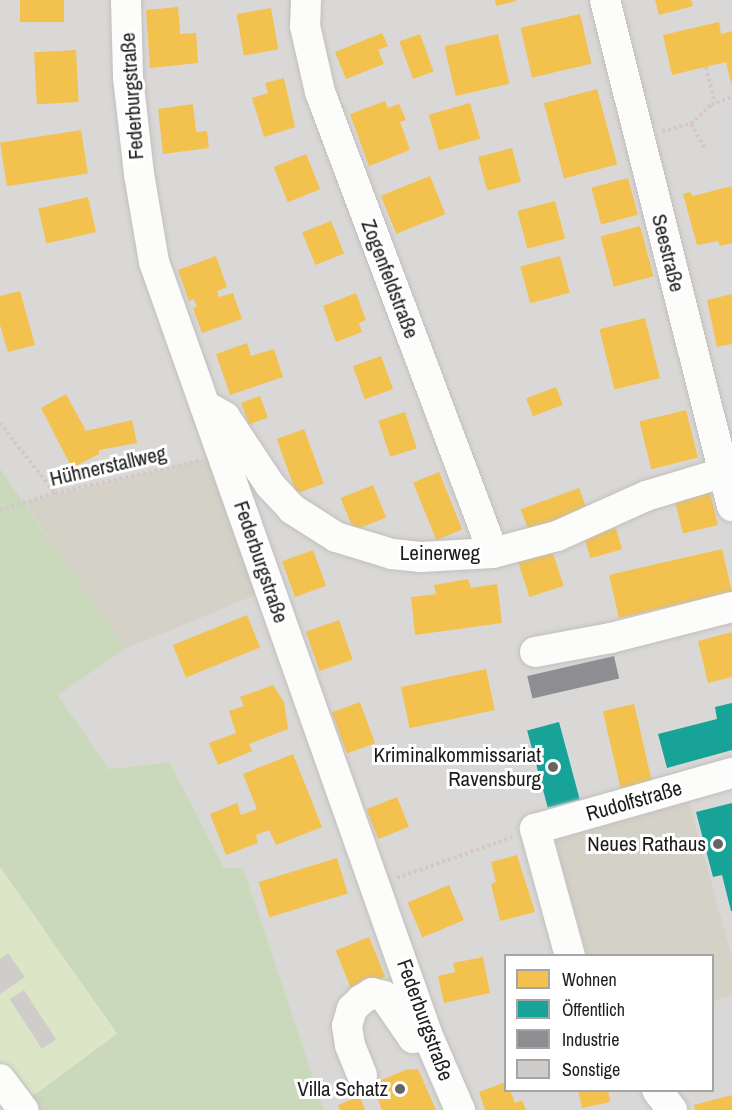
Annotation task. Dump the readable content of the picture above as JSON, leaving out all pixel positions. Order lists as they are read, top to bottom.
{
  "streets": {
    "street": [
      "Federburgstraße",
      "Seestraße",
      "Zogenfeldstraße",
      "Leinerweg",
      "Rudolfstraße"
    ],
    "path": ["Hühnerstallweg"]
  },
  "crossings": [
    ["Federburgstraße", "Hühnerstallweg"],
    ["Federburgstraße", "Leinerweg"],
    ["Seestraße", "Leinerweg"],
    ["Zogenfeldstraße", "Leinerweg"]
  ],
  "places": ["Kriminalkommissariat Ravensburg", "Neues Rathaus", "Villa Schatz"],
  "legend": [
    "Wohnen",
    "Öffentlich",
    "Industrie",
    "Sonstige"
  ]
}
